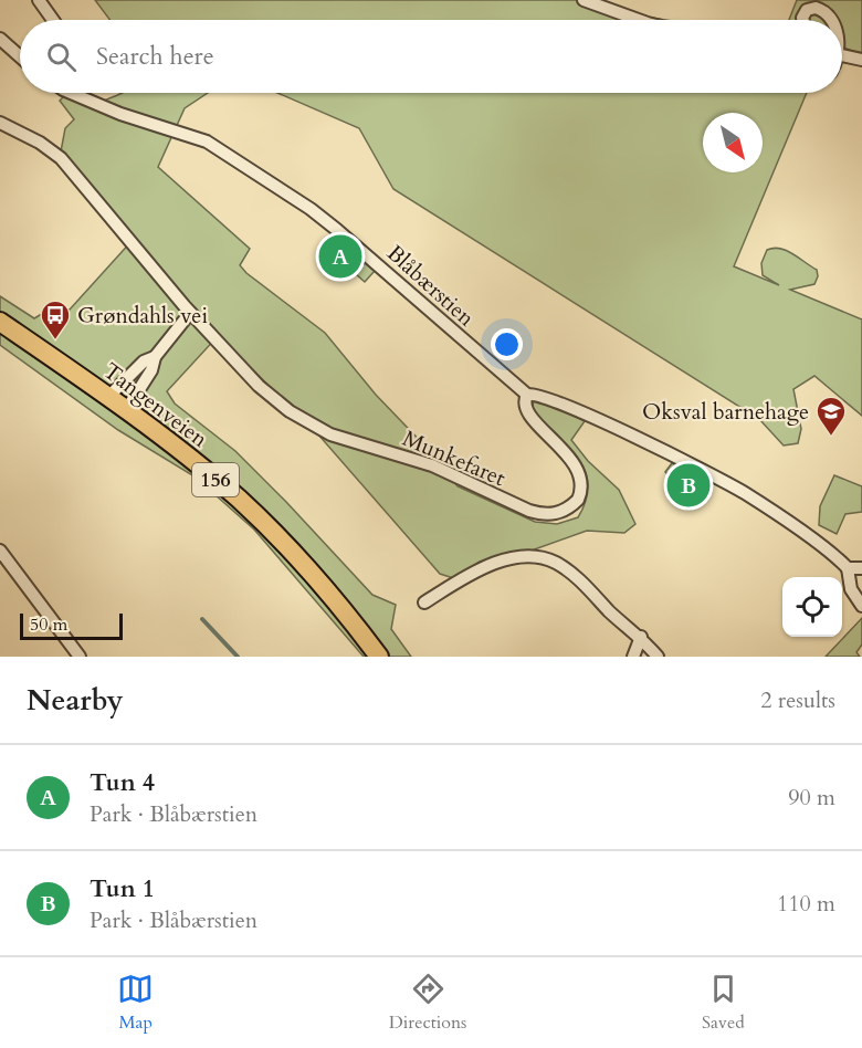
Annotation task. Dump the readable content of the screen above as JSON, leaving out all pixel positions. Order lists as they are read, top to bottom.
{
  "streets": {
    "main road": ["Tangenveien", "156"],
    "street": ["Blåbærstien", "Munkefaret"]
  },
  "crossings": [
    ["Blåbærstien", "Munkefaret"]
  ],
  "places": {
    "bus stop": ["Grøndahls vei"],
    "school or university": ["Oksval barnehage"]
  },
  "scale_bar": "50 m",
  "north": "bottom right",
  "page": {
    "search": "Search here",
    "pins": ["A", "B"],
    "scale": "50 m",
    "heading": ["Nearby", "2 results"],
    "list": [
      {
        "mark": "A",
        "name": "Tun 4",
        "note": "Park · Blåbærstien",
        "value": "90 m"
      },
      {
        "mark": "B",
        "name": "Tun 1",
        "note": "Park · Blåbærstien",
        "value": "110 m"
      }
    ],
    "nav": ["Map", "Directions", "Saved"]
  }
}
